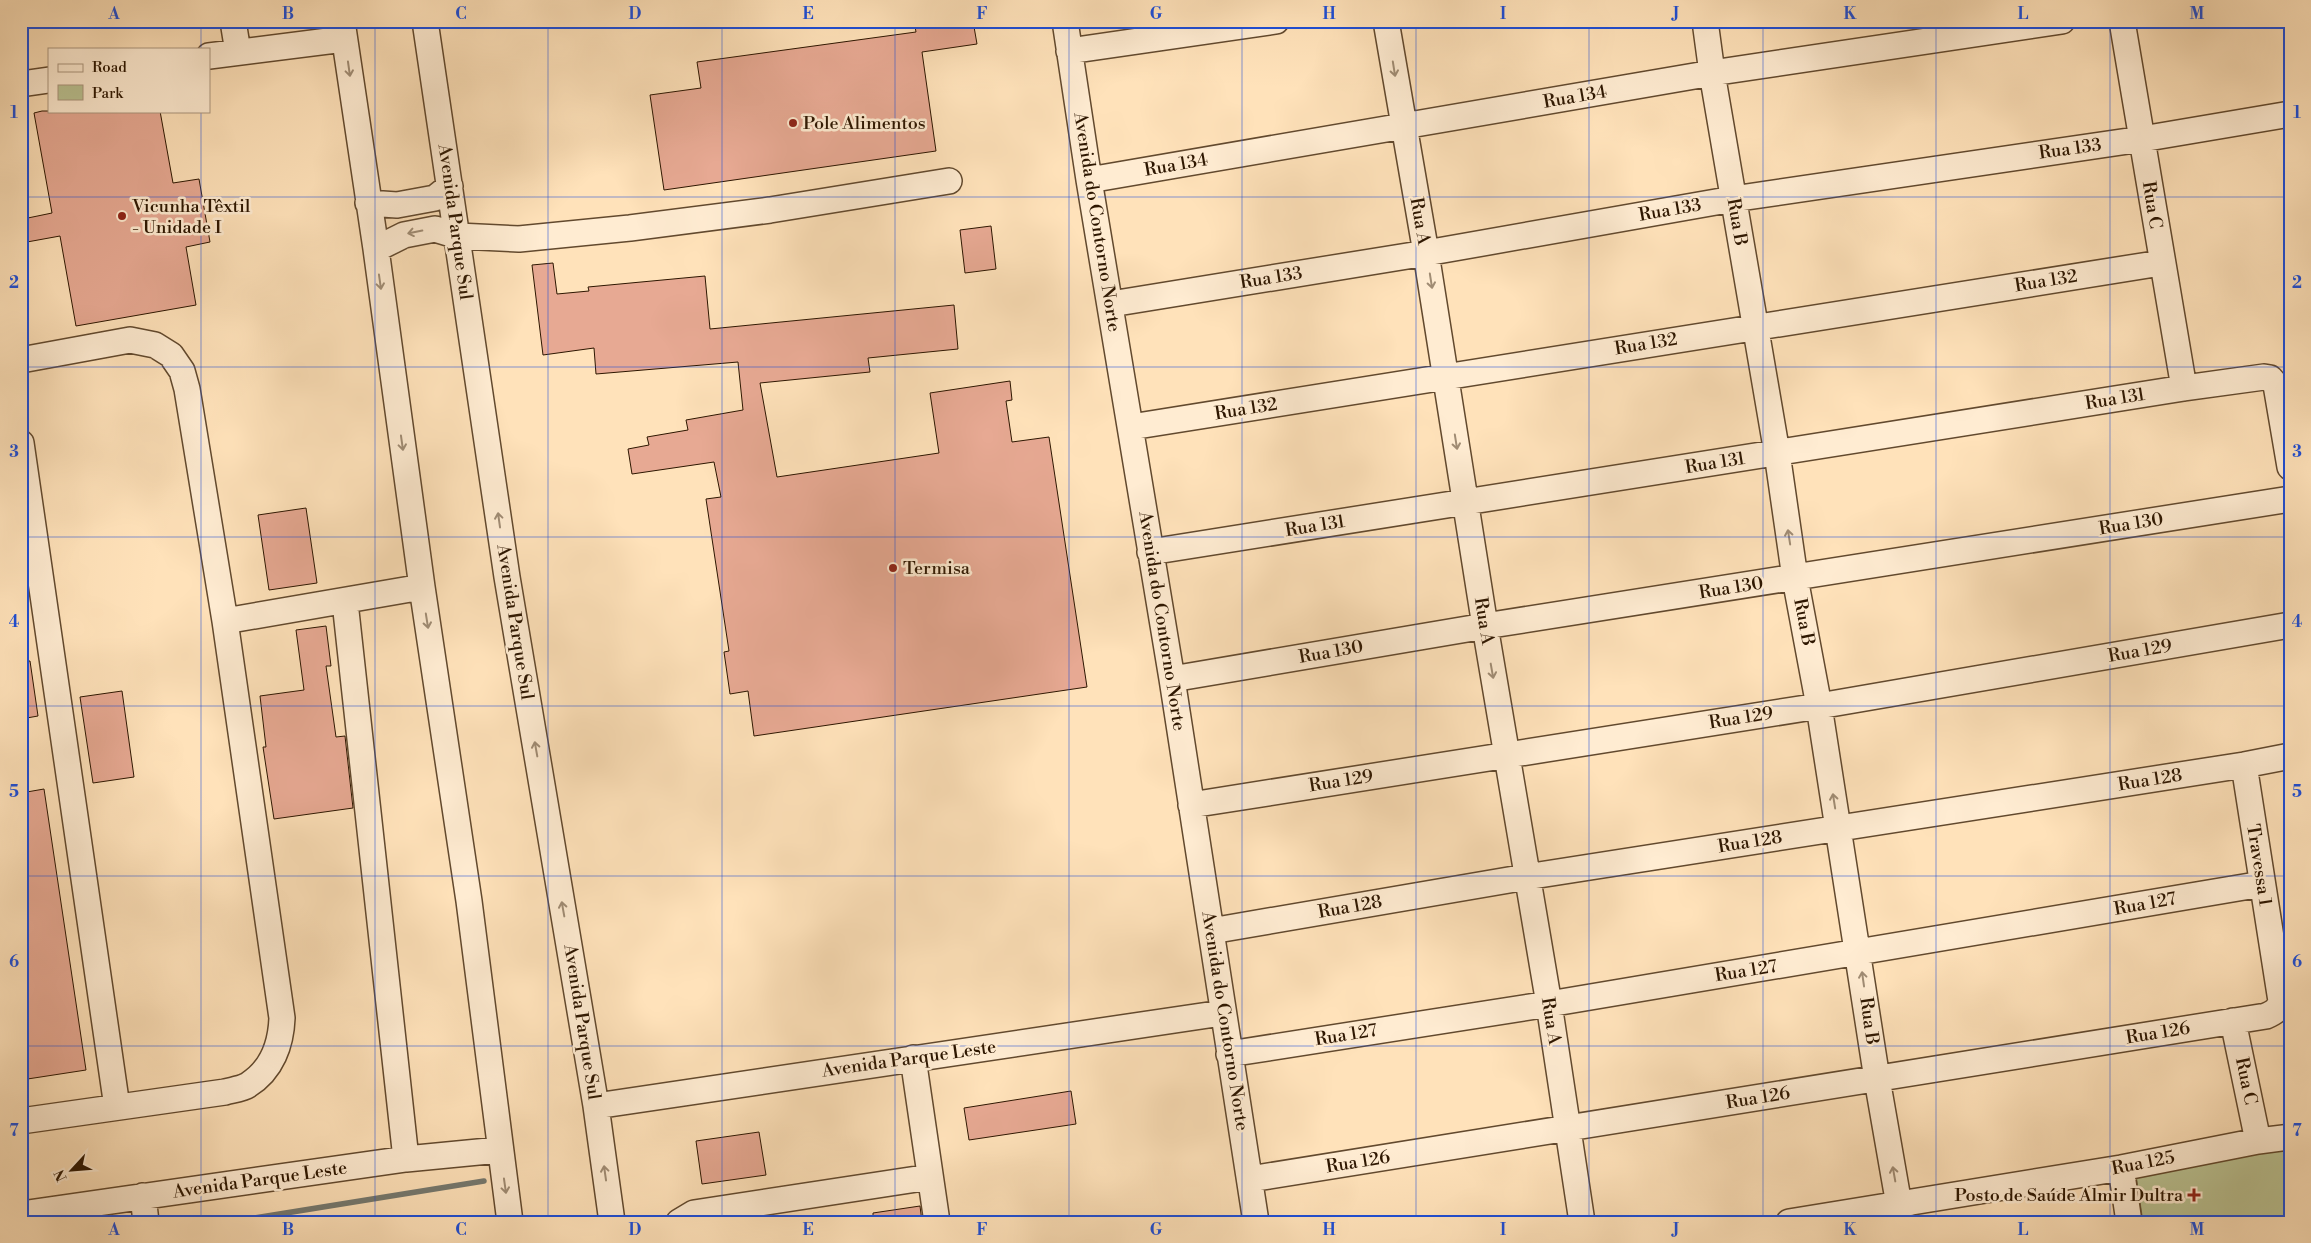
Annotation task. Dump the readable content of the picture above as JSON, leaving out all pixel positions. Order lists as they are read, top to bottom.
{
  "streets": {
    "street": [
      "Rua 134",
      "Rua 133",
      "Rua C",
      "Rua A",
      "Avenida Parque Sul",
      "Avenida do Contorno Norte",
      "Rua B",
      "Rua 132",
      "Rua 131",
      "Rua 130",
      "Rua 129",
      "Rua 128",
      "Travessa 1",
      "Rua 127",
      "Rua 126",
      "Avenida Parque Leste",
      "Rua 125"
    ]
  },
  "crossings": [
    ["Rua 134", "Rua A"],
    ["Rua 134", "Avenida do Contorno Norte"],
    ["Rua 134", "Rua B"],
    ["Rua 133", "Rua C"],
    ["Rua 133", "Rua A"],
    ["Rua 133", "Avenida do Contorno Norte"],
    ["Rua 133", "Rua B"],
    ["Rua C", "Rua 132"],
    ["Rua C", "Rua 131"],
    ["Rua C", "Rua 126"],
    ["Rua C", "Rua 125"],
    ["Rua A", "Rua 132"],
    ["Rua A", "Rua 131"],
    ["Rua A", "Rua 130"],
    ["Rua A", "Rua 129"],
    ["Rua A", "Rua 128"],
    ["Rua A", "Rua 127"],
    ["Rua A", "Rua 126"],
    ["Avenida Parque Sul", "Avenida Parque Leste"],
    ["Avenida do Contorno Norte", "Rua 132"],
    ["Avenida do Contorno Norte", "Rua 131"],
    ["Avenida do Contorno Norte", "Rua 130"],
    ["Avenida do Contorno Norte", "Rua 129"],
    ["Avenida do Contorno Norte", "Rua 128"],
    ["Avenida do Contorno Norte", "Rua 127"],
    ["Avenida do Contorno Norte", "Rua 126"],
    ["Avenida do Contorno Norte", "Avenida Parque Leste"],
    ["Rua B", "Rua 132"],
    ["Rua B", "Rua 131"],
    ["Rua B", "Rua 130"],
    ["Rua B", "Rua 129"],
    ["Rua B", "Rua 128"],
    ["Rua B", "Rua 127"],
    ["Rua B", "Rua 126"],
    ["Rua B", "Rua 125"],
    ["Rua 128", "Travessa 1"],
    ["Travessa 1", "Rua 127"],
    ["Travessa 1", "Rua 126"]
  ],
  "one_way": ["Rua A", "Rua B"],
  "places": {
    "other": ["Pole Alimentos", "Vicunha Têxtil - Unidade I", "Termisa"],
    "health": ["Posto de Saúde Almir Dultra"]
  },
  "legend": ["Road", "Park"],
  "north": "bottom left",
  "grid": {
    "columns": [
      "A",
      "B",
      "C",
      "D",
      "E",
      "F",
      "G",
      "H",
      "I",
      "J",
      "K",
      "L",
      "M"
    ],
    "rows": [
      "1",
      "2",
      "3",
      "4",
      "5",
      "6",
      "7"
    ]
  }
}
